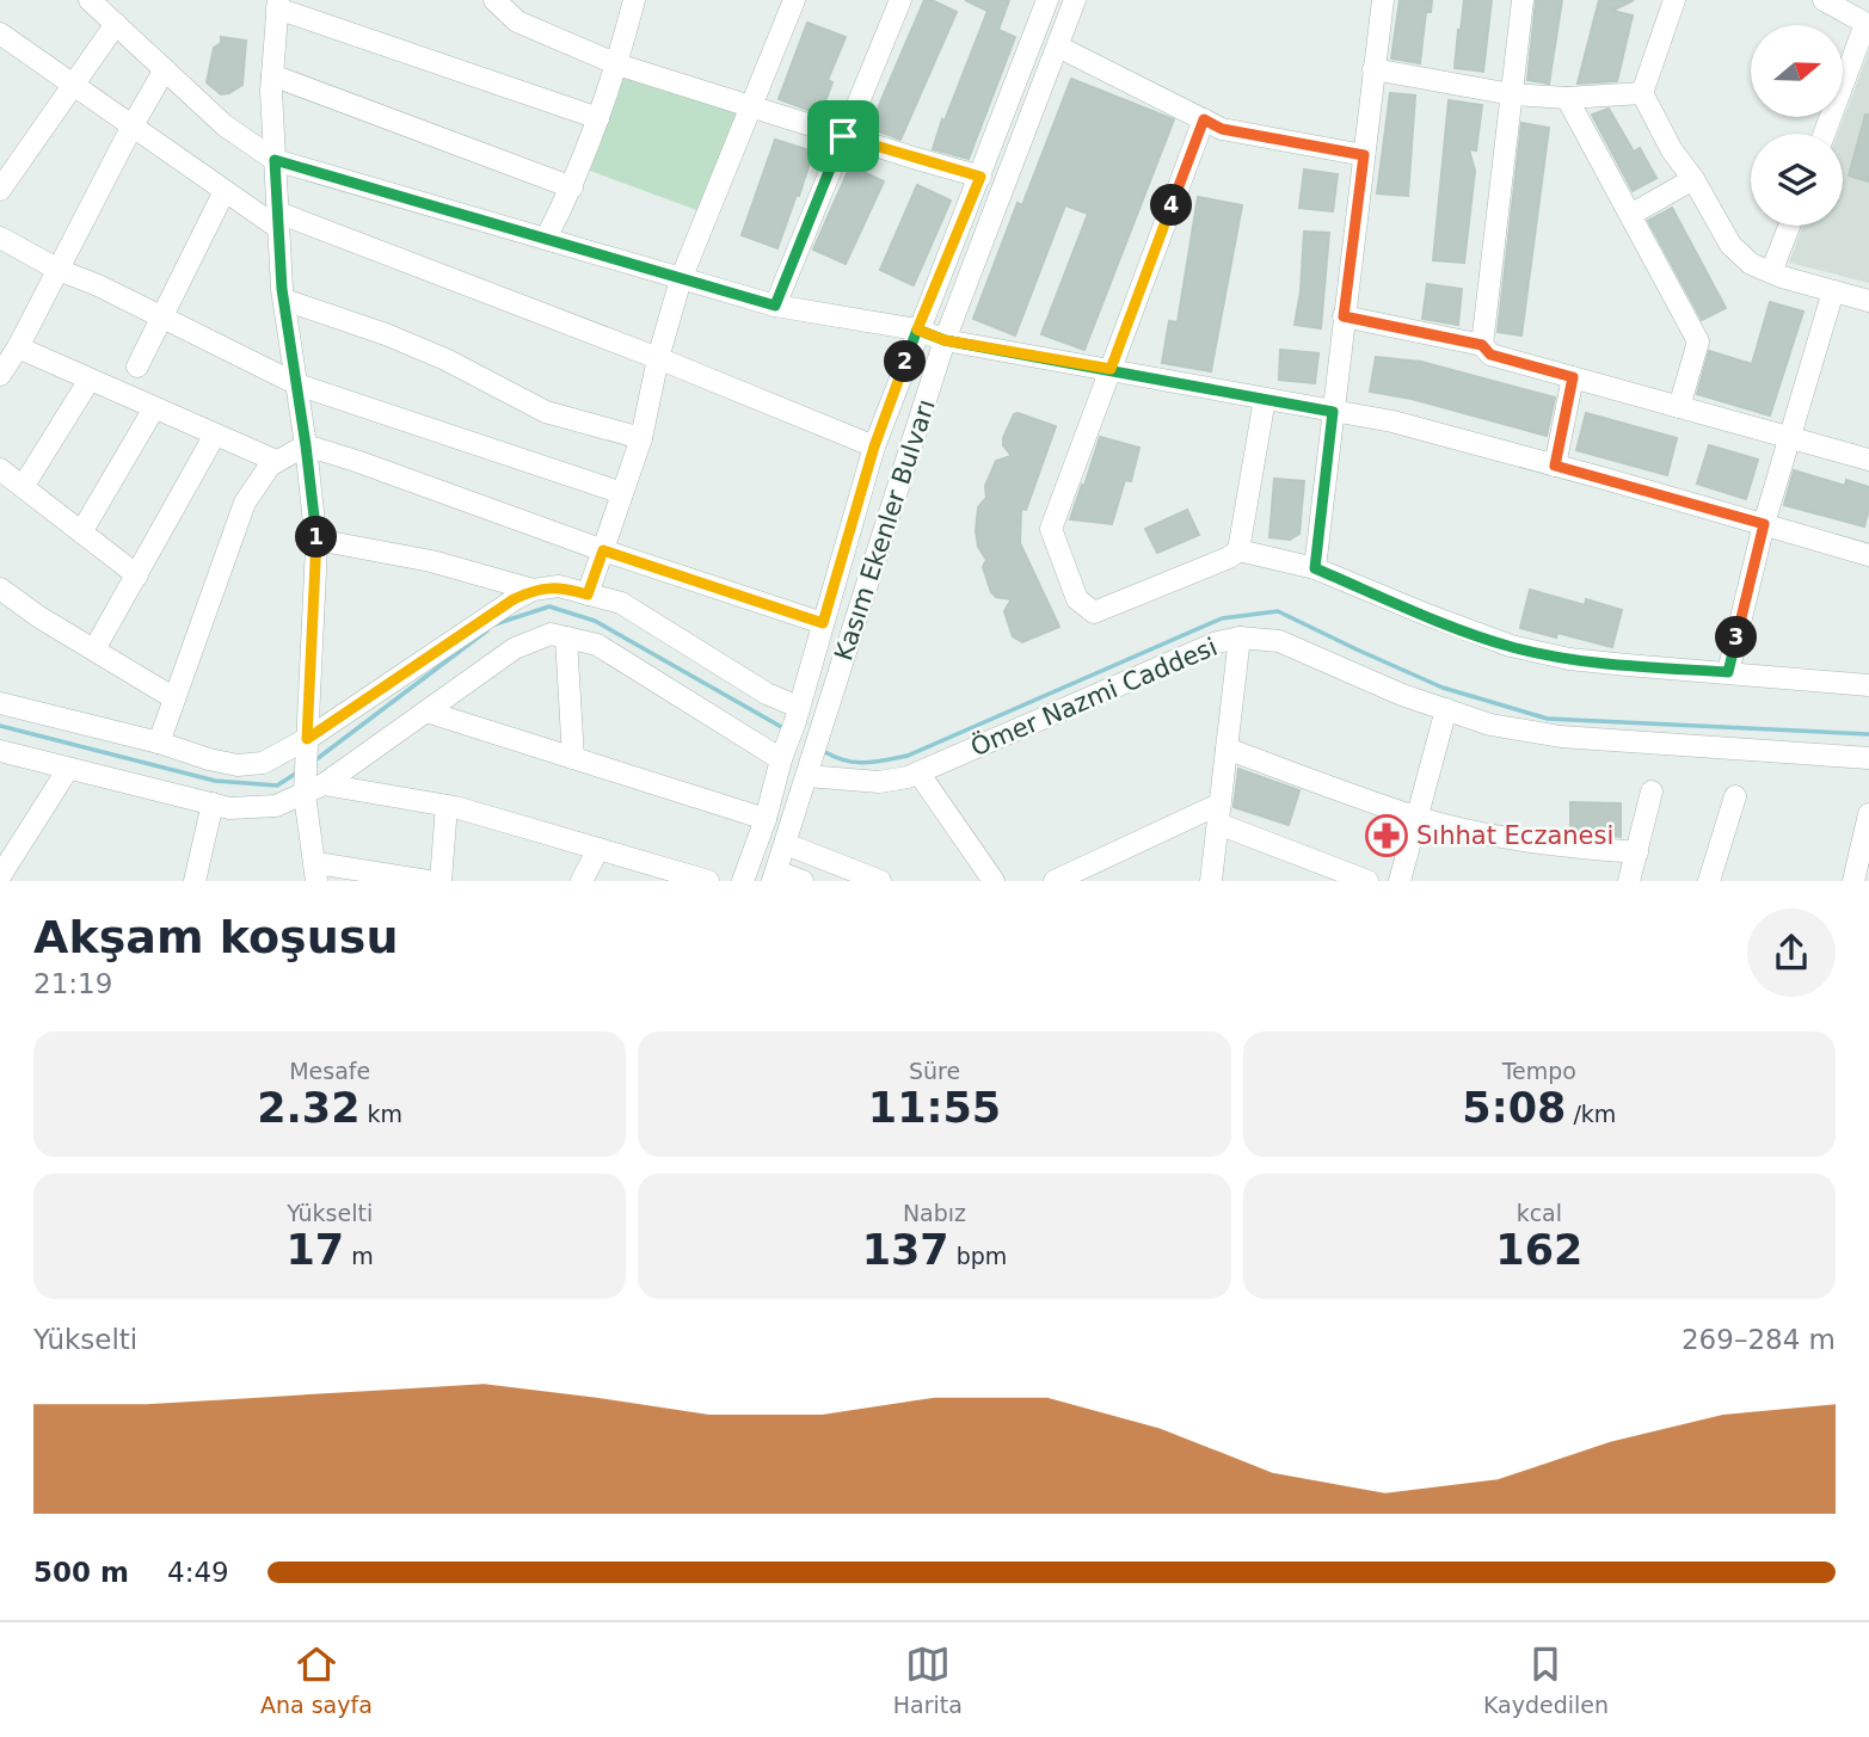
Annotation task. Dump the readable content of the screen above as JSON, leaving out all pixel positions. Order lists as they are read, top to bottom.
{
  "streets": {
    "street": ["Kasım Ekenler Bulvarı", "Ömer Nazmi Caddesi"]
  },
  "crossings": [
    ["Kasım Ekenler Bulvarı", "Ömer Nazmi Caddesi"]
  ],
  "places": {
    "pharmacy": ["Sıhhat Eczanesi"]
  },
  "north": "right",
  "page": {
    "pins": [
      "4",
      "2",
      "1",
      "3"
    ],
    "heading": ["Akşam koşusu", "21:19"],
    "stats": [
      ["Mesafe", "2.32 km"],
      ["Süre", "11:55"],
      ["Tempo", "5:08 /km"],
      ["Yükselti", "17 m"],
      ["Nabız", "137 bpm"],
      ["kcal", "162"]
    ],
    "chart": ["Yükselti", "269–284 m"],
    "list": [
      {
        "name": "500 m",
        "note": "4:49"
      }
    ],
    "tabs": ["Ana sayfa", "Harita", "Kaydedilen"]
  }
}
